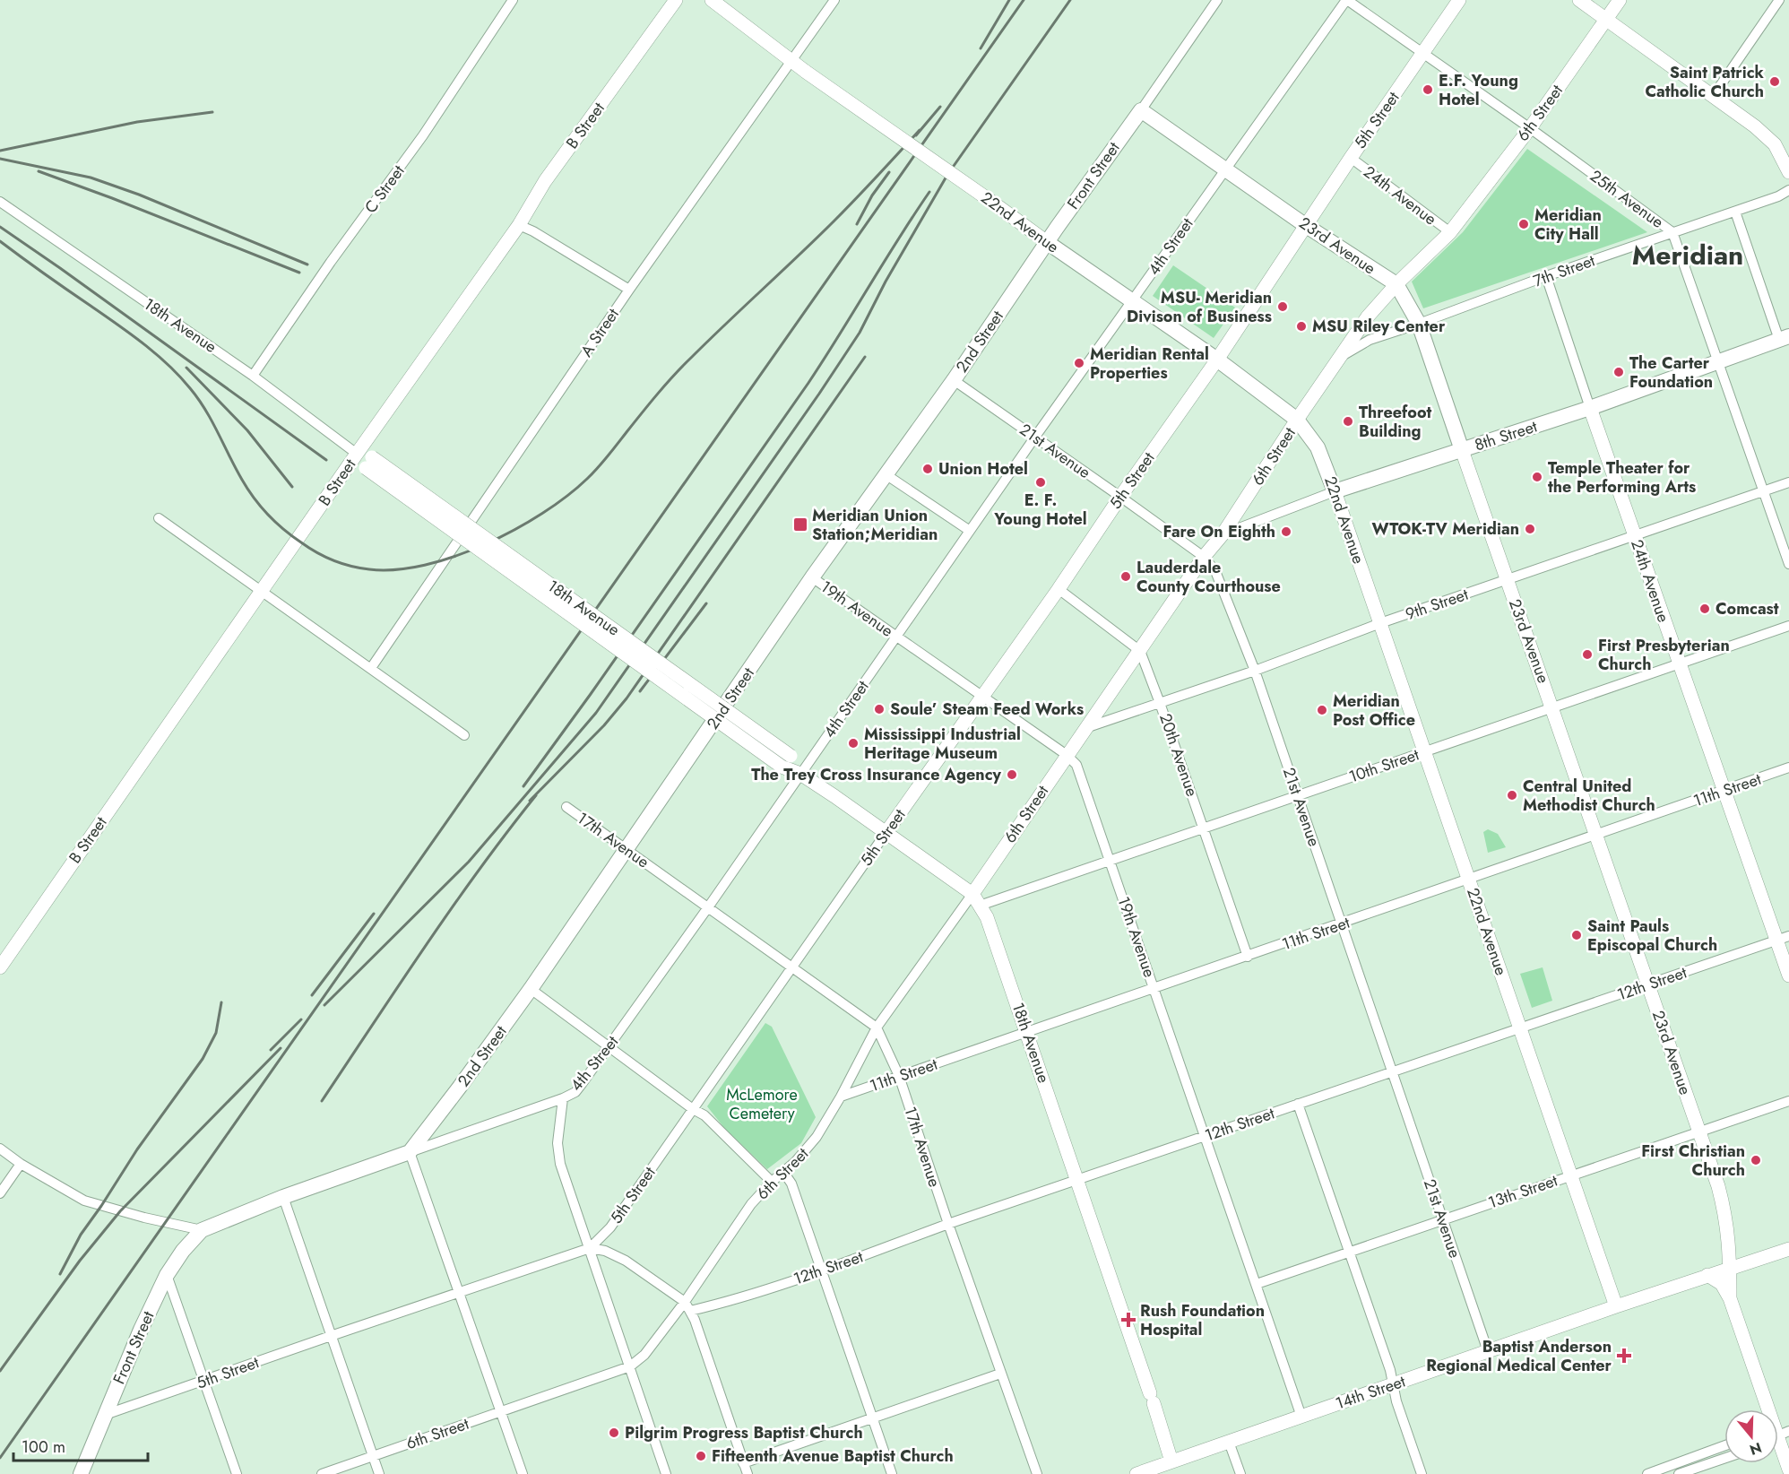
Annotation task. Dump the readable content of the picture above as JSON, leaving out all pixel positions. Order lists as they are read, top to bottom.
{
  "streets": {
    "main road": [
      "Front Street",
      "22nd Avenue",
      "23rd Avenue",
      "4th Street",
      "2nd Street",
      "8th Street"
    ],
    "street": [
      "6th Street",
      "5th Street",
      "B Street",
      "C Street",
      "24th Avenue",
      "25th Avenue",
      "7th Street",
      "18th Avenue",
      "A Street",
      "21st Avenue",
      "9th Street",
      "19th Avenue",
      "20th Avenue",
      "10th Street",
      "11th Street",
      "17th Avenue",
      "12th Street",
      "13th Street",
      "14th Street"
    ]
  },
  "crossings": [
    ["6th Street", "24th Avenue"],
    ["6th Street", "25th Avenue"],
    ["6th Street", "22nd Avenue"],
    ["6th Street", "23rd Avenue"],
    ["6th Street", "7th Street"],
    ["6th Street", "18th Avenue"],
    ["6th Street", "8th Street"],
    ["6th Street", "21st Avenue"],
    ["6th Street", "9th Street"],
    ["6th Street", "19th Avenue"],
    ["6th Street", "20th Avenue"],
    ["6th Street", "10th Street"],
    ["6th Street", "11th Street"],
    ["6th Street", "17th Avenue"],
    ["6th Street", "12th Street"],
    ["5th Street", "Front Street"],
    ["5th Street", "24th Avenue"],
    ["5th Street", "25th Avenue"],
    ["5th Street", "22nd Avenue"],
    ["5th Street", "23rd Avenue"],
    ["5th Street", "18th Avenue"],
    ["5th Street", "21st Avenue"],
    ["5th Street", "19th Avenue"],
    ["5th Street", "17th Avenue"],
    ["B Street", "18th Avenue"],
    ["Front Street", "22nd Avenue"],
    ["Front Street", "23rd Avenue"],
    ["Front Street", "4th Street"],
    ["Front Street", "2nd Street"],
    ["C Street", "18th Avenue"],
    ["24th Avenue", "7th Street"],
    ["24th Avenue", "8th Street"],
    ["24th Avenue", "9th Street"],
    ["24th Avenue", "10th Street"],
    ["24th Avenue", "11th Street"],
    ["24th Avenue", "12th Street"],
    ["25th Avenue", "4th Street"],
    ["25th Avenue", "7th Street"],
    ["25th Avenue", "8th Street"],
    ["25th Avenue", "9th Street"],
    ["22nd Avenue", "4th Street"],
    ["22nd Avenue", "A Street"],
    ["22nd Avenue", "2nd Street"],
    ["22nd Avenue", "8th Street"],
    ["22nd Avenue", "9th Street"],
    ["22nd Avenue", "10th Street"],
    ["22nd Avenue", "11th Street"],
    ["22nd Avenue", "12th Street"],
    ["22nd Avenue", "13th Street"],
    ["22nd Avenue", "14th Street"],
    ["23rd Avenue", "4th Street"],
    ["23rd Avenue", "7th Street"],
    ["23rd Avenue", "8th Street"],
    ["23rd Avenue", "9th Street"],
    ["23rd Avenue", "10th Street"],
    ["23rd Avenue", "11th Street"],
    ["23rd Avenue", "12th Street"],
    ["23rd Avenue", "13th Street"],
    ["23rd Avenue", "14th Street"],
    ["4th Street", "18th Avenue"],
    ["4th Street", "2nd Street"],
    ["4th Street", "21st Avenue"],
    ["4th Street", "19th Avenue"],
    ["4th Street", "17th Avenue"],
    ["18th Avenue", "10th Street"],
    ["18th Avenue", "11th Street"],
    ["18th Avenue", "12th Street"],
    ["18th Avenue", "14th Street"],
    ["2nd Street", "21st Avenue"],
    ["2nd Street", "19th Avenue"],
    ["2nd Street", "17th Avenue"],
    ["21st Avenue", "9th Street"],
    ["21st Avenue", "10th Street"],
    ["21st Avenue", "11th Street"],
    ["21st Avenue", "12th Street"],
    ["21st Avenue", "13th Street"],
    ["21st Avenue", "14th Street"],
    ["9th Street", "20th Avenue"],
    ["19th Avenue", "10th Street"],
    ["19th Avenue", "11th Street"],
    ["19th Avenue", "12th Street"],
    ["19th Avenue", "13th Street"],
    ["19th Avenue", "14th Street"],
    ["20th Avenue", "10th Street"],
    ["20th Avenue", "11th Street"],
    ["11th Street", "17th Avenue"],
    ["17th Avenue", "12th Street"]
  ],
  "districts": ["Meridian"],
  "parks": ["McLemore Cemetery"],
  "places": {
    "other": [
      "Saint Patrick Catholic Church",
      "E.F. Young Hotel",
      "Meridian City Hall",
      "MSU- Meridian Divison of Business",
      "MSU Riley Center",
      "Meridian Rental Properties",
      "The Carter Foundation",
      "Threefoot Building",
      "Union Hotel",
      "Temple Theater for the Performing Arts",
      "E. F. Young Hotel",
      "WTOK-TV Meridian",
      "Fare On Eighth",
      "Lauderdale County Courthouse",
      "Comcast",
      "First Presbyterian Church",
      "Soule’ Steam Feed Works",
      "Meridian Post Office",
      "Mississippi Industrial Heritage Museum",
      "The Trey Cross Insurance Agency",
      "Central United Methodist Church",
      "Saint Pauls Episcopal Church",
      "First Christian Church",
      "Pilgrim Progress Baptist Church",
      "Fifteenth Avenue Baptist Church"
    ],
    "transit": ["Meridian Union Station;Meridian"],
    "health": ["Rush Foundation Hospital", "Baptist Anderson Regional Medical Center"]
  },
  "scale_bar": "100 m",
  "north": "bottom"
}
